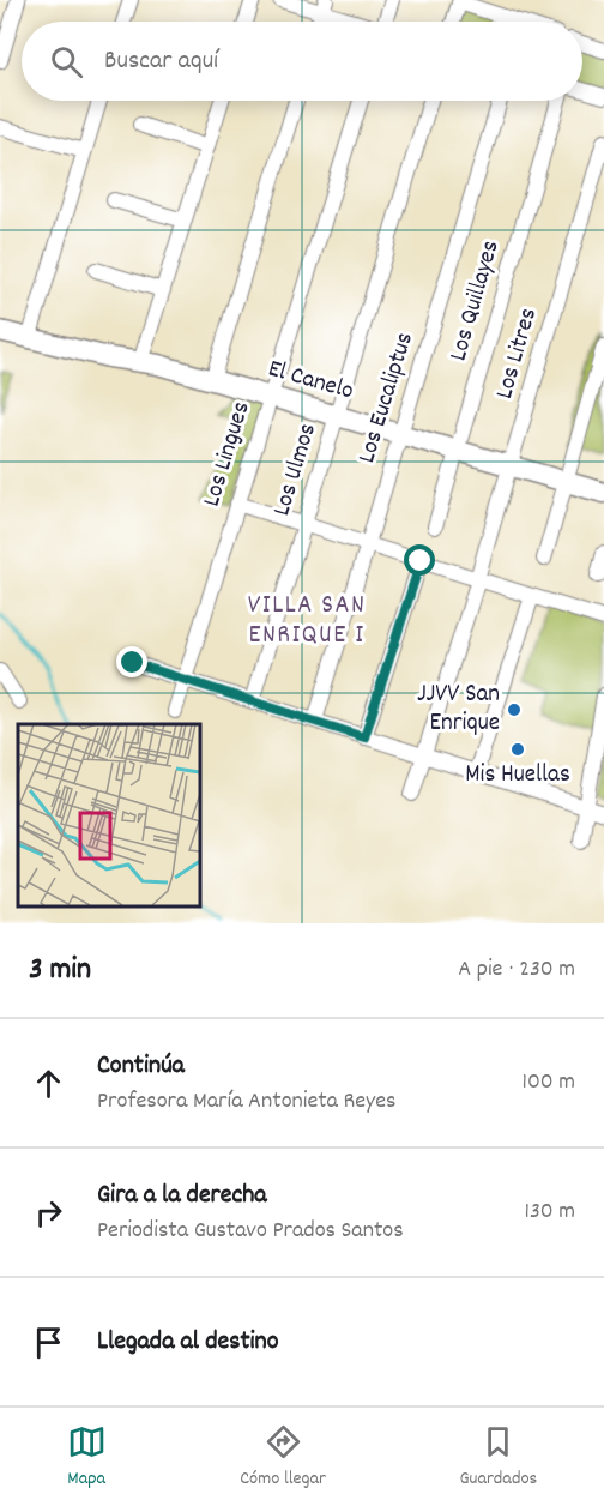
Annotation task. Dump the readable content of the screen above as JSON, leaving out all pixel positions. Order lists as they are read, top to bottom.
{
  "streets": {
    "street": [
      "Los Quillayes",
      "Los Litres",
      "El Canelo",
      "Los Eucaliptus",
      "Los Lingues",
      "Los Ulmos"
    ]
  },
  "crossings": [
    ["Los Quillayes", "El Canelo"],
    ["Los Litres", "El Canelo"],
    ["El Canelo", "Los Eucaliptus"],
    ["El Canelo", "Los Lingues"],
    ["El Canelo", "Los Ulmos"]
  ],
  "districts": ["VILLA SAN ENRIQUE I"],
  "places": ["JJVV San Enrique", "Mis Huellas"],
  "page": {
    "search": "Buscar aquí",
    "heading": ["3 min", "A pie · 230 m"],
    "list": [
      ["Continúa", "Profesora María Antonieta Reyes", "100 m"],
      ["Gira a la derecha", "Periodista Gustavo Prados Santos", "130 m"],
      "Llegada al destino"
    ],
    "nav": ["Mapa", "Cómo llegar", "Guardados"]
  }
}
